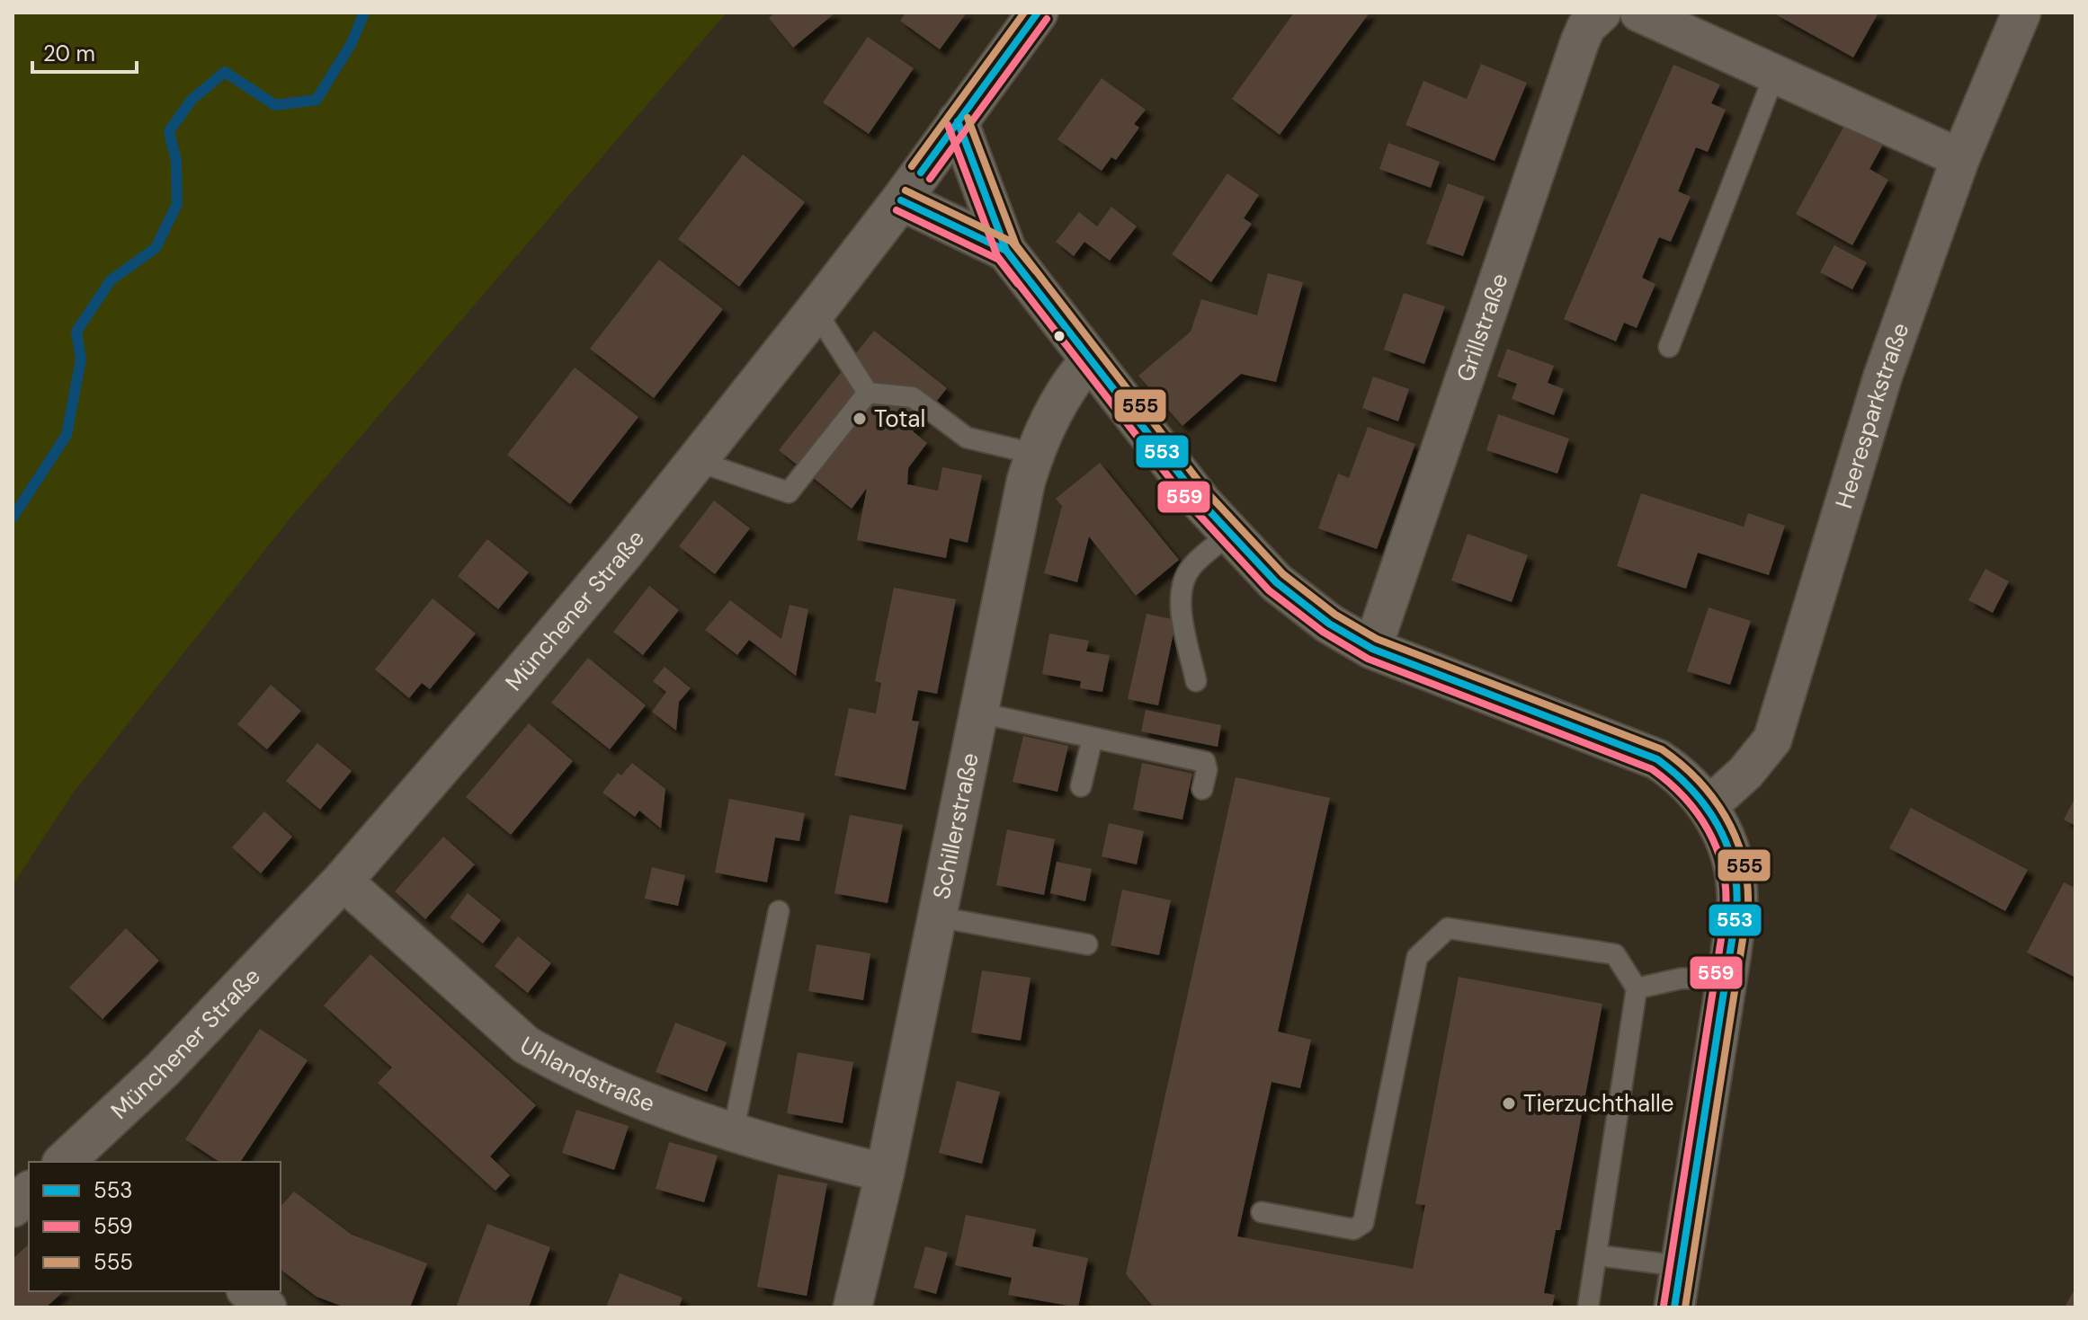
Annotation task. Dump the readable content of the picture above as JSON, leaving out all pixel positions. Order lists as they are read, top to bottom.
{
  "streets": {
    "street": [
      "Grillstraße",
      "Heeresparkstraße",
      "Münchener Straße",
      "Schillerstraße",
      "Uhlandstraße"
    ]
  },
  "crossings": [
    ["Münchener Straße", "Uhlandstraße"],
    ["Schillerstraße", "Uhlandstraße"]
  ],
  "places": ["Total", "Tierzuchthalle"],
  "lines": ["transit line 553", "transit line 555", "transit line 559"],
  "legend": ["553", "559", "555"],
  "scale_bar": "20 m"
}
